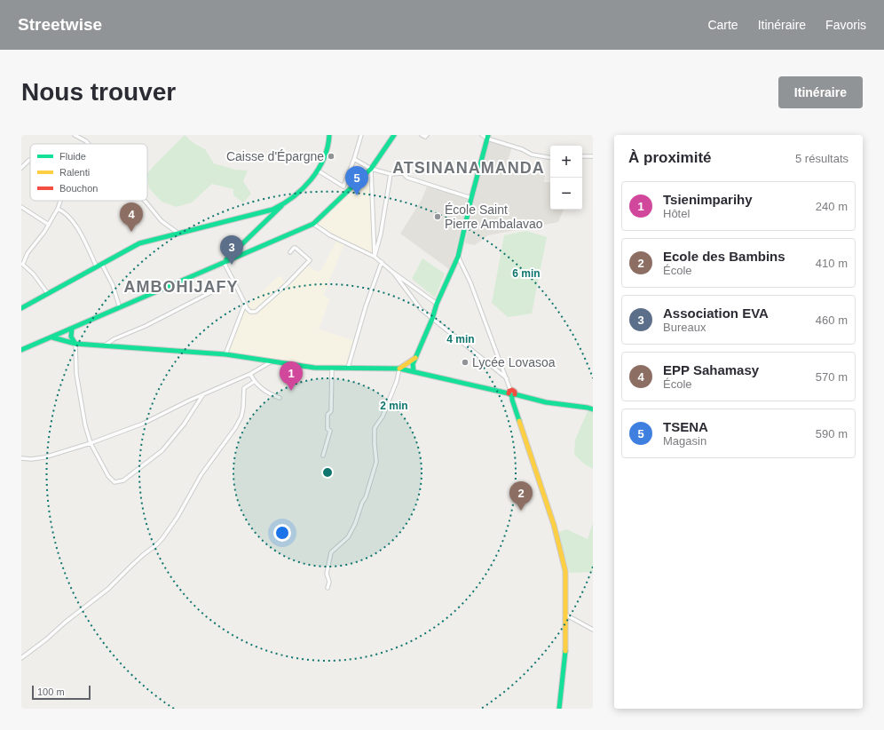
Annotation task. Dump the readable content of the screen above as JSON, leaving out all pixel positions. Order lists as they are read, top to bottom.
{
  "districts": ["ATSINANAMANDA", "AMBOHIJAFY"],
  "places": ["Caisse d'Épargne", "École Saint Pierre Ambalavao", "Lycée Lovasoa"],
  "legend": ["Fluide", "Ralenti", "Bouchon"],
  "scale_bar": "100 m",
  "page": {
    "header": "Streetwise",
    "nav": ["Carte", "Itinéraire", "Favoris"],
    "buttons": "Itinéraire",
    "title": "Nous trouver",
    "heading": ["À proximité", "5 résultats"],
    "map_buttons": ["+", "−"],
    "pins": [
      "5",
      "4",
      "3",
      "1",
      "2"
    ],
    "list": [
      {
        "mark": "1",
        "name": "Tsienimparihy",
        "note": "Hôtel",
        "value": "240 m"
      },
      {
        "mark": "2",
        "name": "Ecole des Bambins",
        "note": "École",
        "value": "410 m"
      },
      {
        "mark": "3",
        "name": "Association EVA",
        "note": "Bureaux",
        "value": "460 m"
      },
      {
        "mark": "4",
        "name": "EPP Sahamasy",
        "note": "École",
        "value": "570 m"
      },
      {
        "mark": "5",
        "name": "TSENA",
        "note": "Magasin",
        "value": "590 m"
      }
    ],
    "scale": "100 m"
  },
  "rings": ["6 min", "4 min", "2 min"]
}
